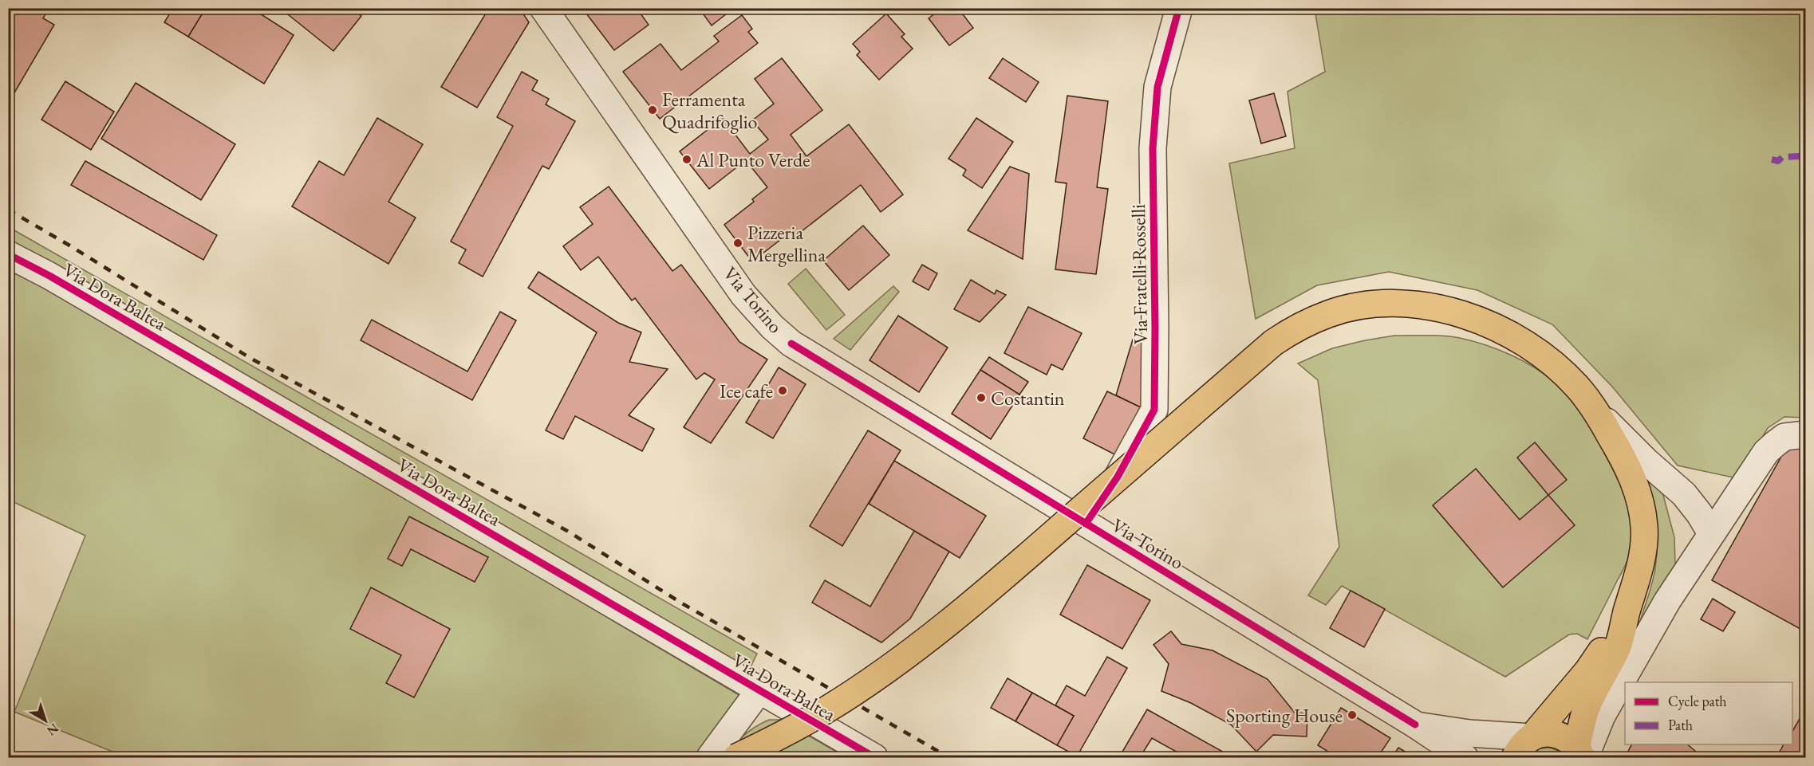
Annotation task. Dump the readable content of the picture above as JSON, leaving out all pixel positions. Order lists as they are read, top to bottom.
{
  "streets": {
    "main road": ["Via Torino"],
    "street": ["Via Fratelli Rosselli", "Via Dora Baltea"]
  },
  "crossings": [
    ["Via Fratelli Rosselli", "Via Torino"]
  ],
  "places": [
    "Ferramenta Quadrifoglio",
    "Al Punto Verde",
    "Pizzeria Mergellina",
    "Ice cafe",
    "Costantin",
    "Sporting House"
  ],
  "legend": ["Cycle path", "Path"],
  "north": "bottom right"
}
